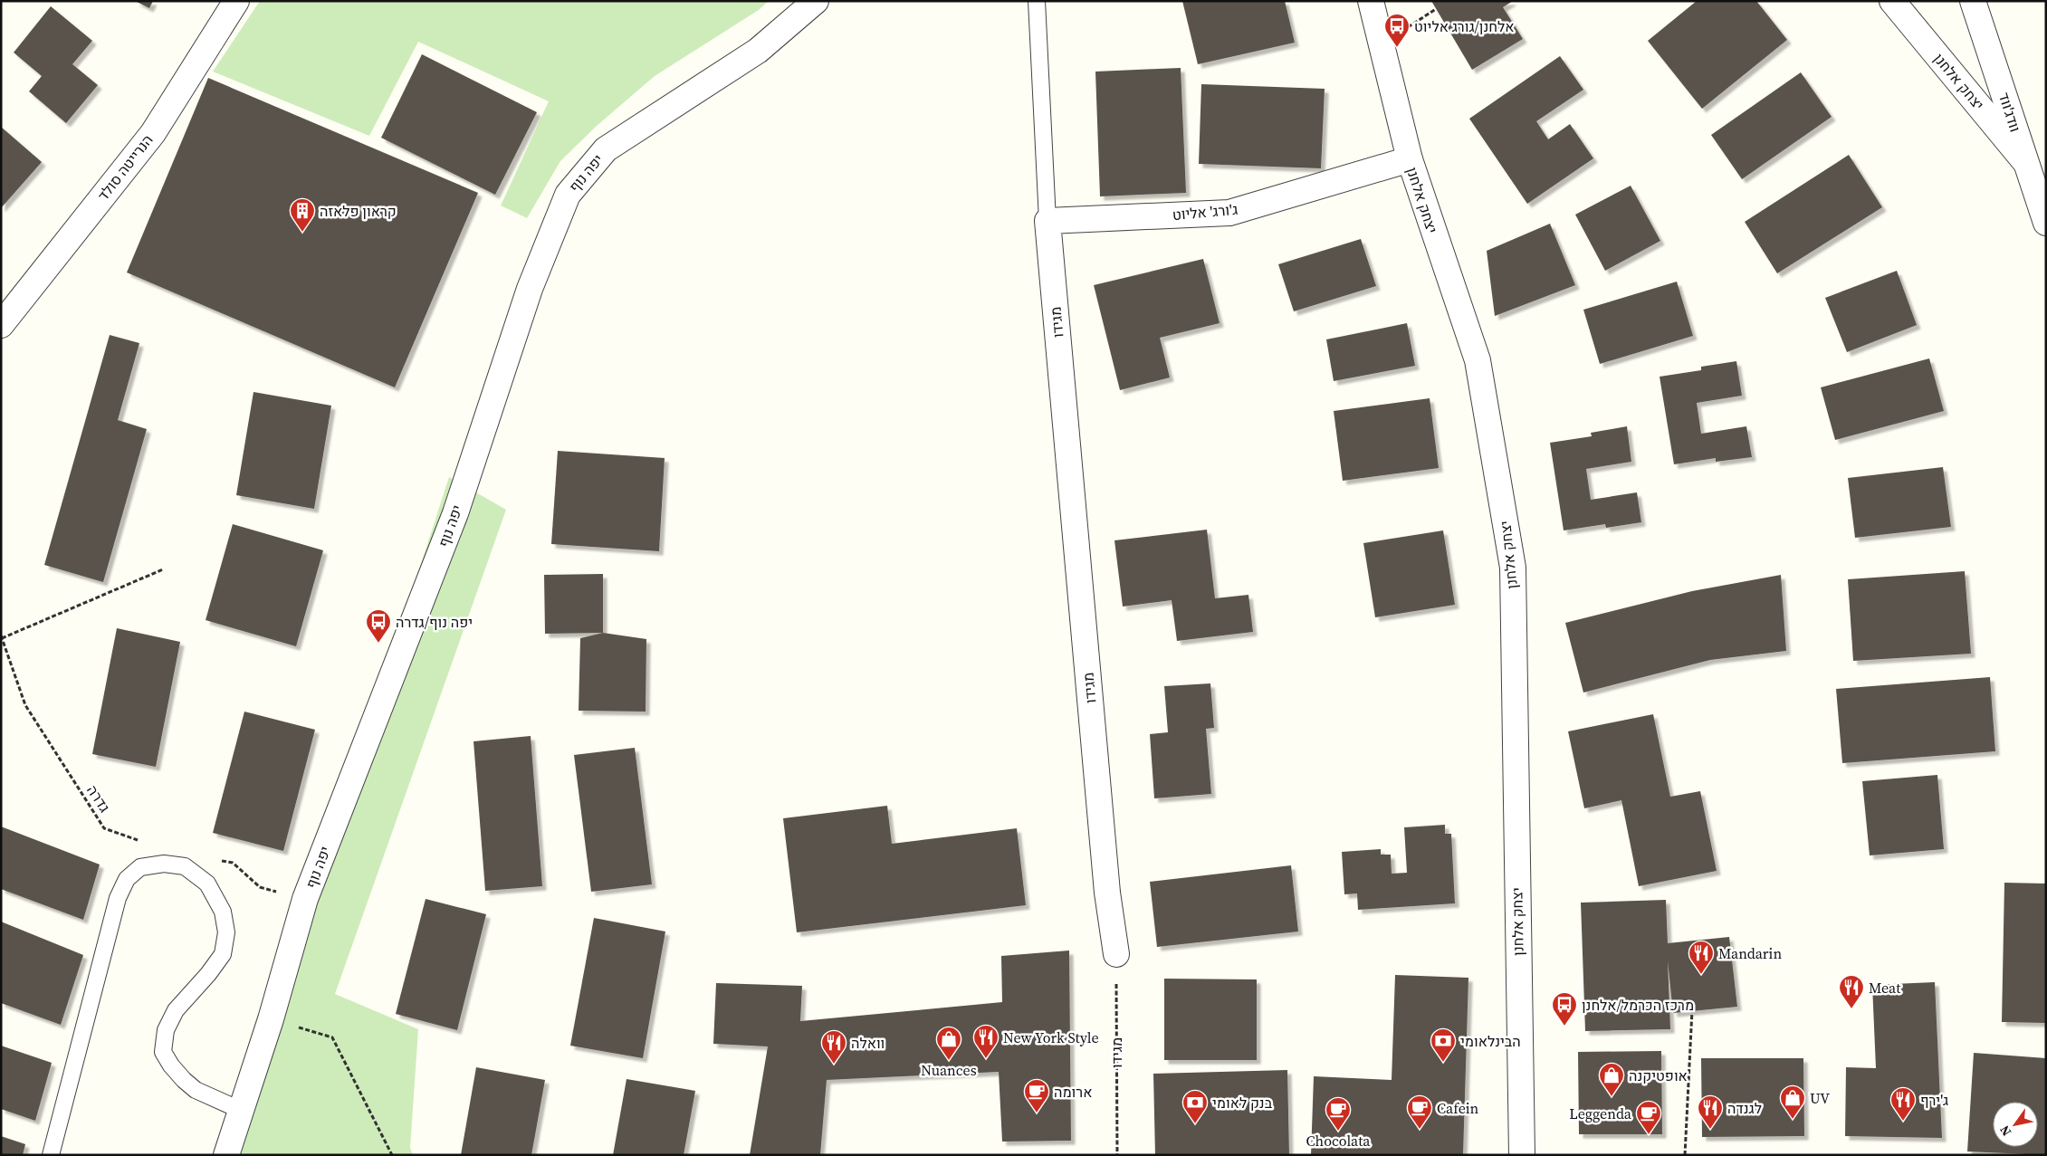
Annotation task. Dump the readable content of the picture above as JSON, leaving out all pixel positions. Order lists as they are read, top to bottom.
{
  "streets": {
    "street": [
      "יצחק אלחנן",
      "וודג'ווד",
      "הנרייטה סולד",
      "יפה נוף",
      "ג'ורג' אליוט",
      "מגידו"
    ],
    "path": ["גדרה"]
  },
  "crossings": [
    ["יצחק אלחנן", "וודג'ווד"],
    ["יצחק אלחנן", "ג'ורג' אליוט"],
    ["ג'ורג' אליוט", "מגידו"]
  ],
  "places": {
    "bus stop": ["אלחנן/גורג אליוט", "יפה נוף/גדרה", "מרכז הכרמל/אלחנן"],
    "building": ["קראון פלאזה"],
    "restaurant": [
      "Mandarin",
      "Meat",
      "New York Style",
      "וואלה",
      "ג'ירף",
      "לגנדה"
    ],
    "shop": ["Nuances", "אופטיקנה", "UV"],
    "bank": ["הבינלאומי", "בנק לאומי"],
    "cafe": [
      "ארומה",
      "Cafein",
      "Chocolata",
      "Leggenda"
    ]
  },
  "north": "bottom left"
}
